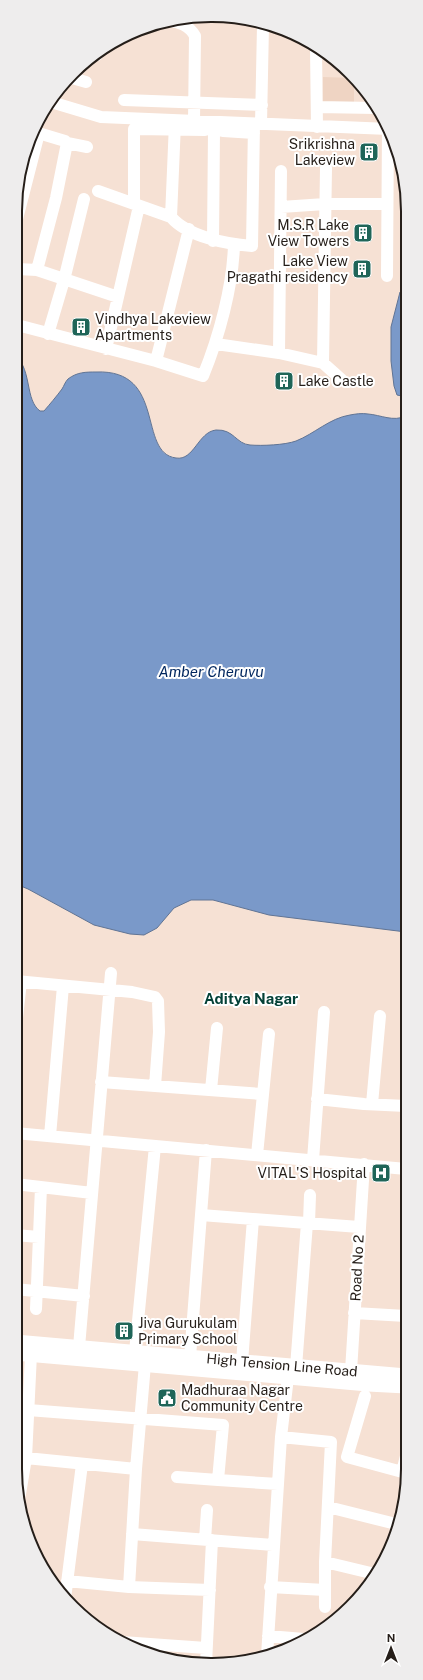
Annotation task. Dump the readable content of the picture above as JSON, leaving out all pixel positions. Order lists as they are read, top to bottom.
{
  "streets": {
    "main road": ["High Tension Line Road"],
    "street": ["Road No 2"]
  },
  "crossings": [
    ["Road No 2", "High Tension Line Road"]
  ],
  "districts": ["Aditya Nagar"],
  "water": ["Amber Cheruvu"],
  "places": {
    "building": [
      "Srikrishna Lakeview",
      "M.S.R Lake View Towers",
      "Lake View Pragathi residency",
      "Vindhya Lakeview Apartments",
      "Lake Castle",
      "Jiva Gurukulam Primary School"
    ],
    "hospital": ["VITAL'S Hospital"],
    "public building": ["Madhuraa Nagar Community Centre"]
  },
  "north": "top"
}
